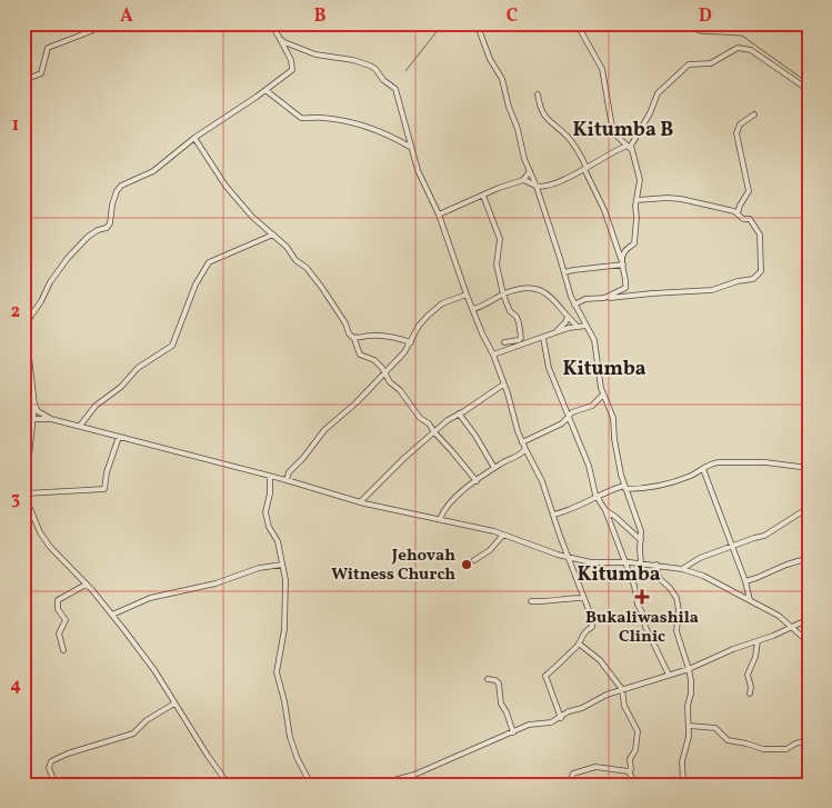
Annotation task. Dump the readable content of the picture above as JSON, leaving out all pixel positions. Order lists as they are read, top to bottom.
{
  "districts": ["Kitumba B", "Kitumba", "Kitumba"],
  "places": {
    "other": ["Jehovah Witness Church"],
    "health": ["Bukaliwashila Clinic"]
  },
  "grid": {
    "columns": [
      "A",
      "B",
      "C",
      "D"
    ],
    "rows": [
      "1",
      "2",
      "3",
      "4"
    ]
  }
}
